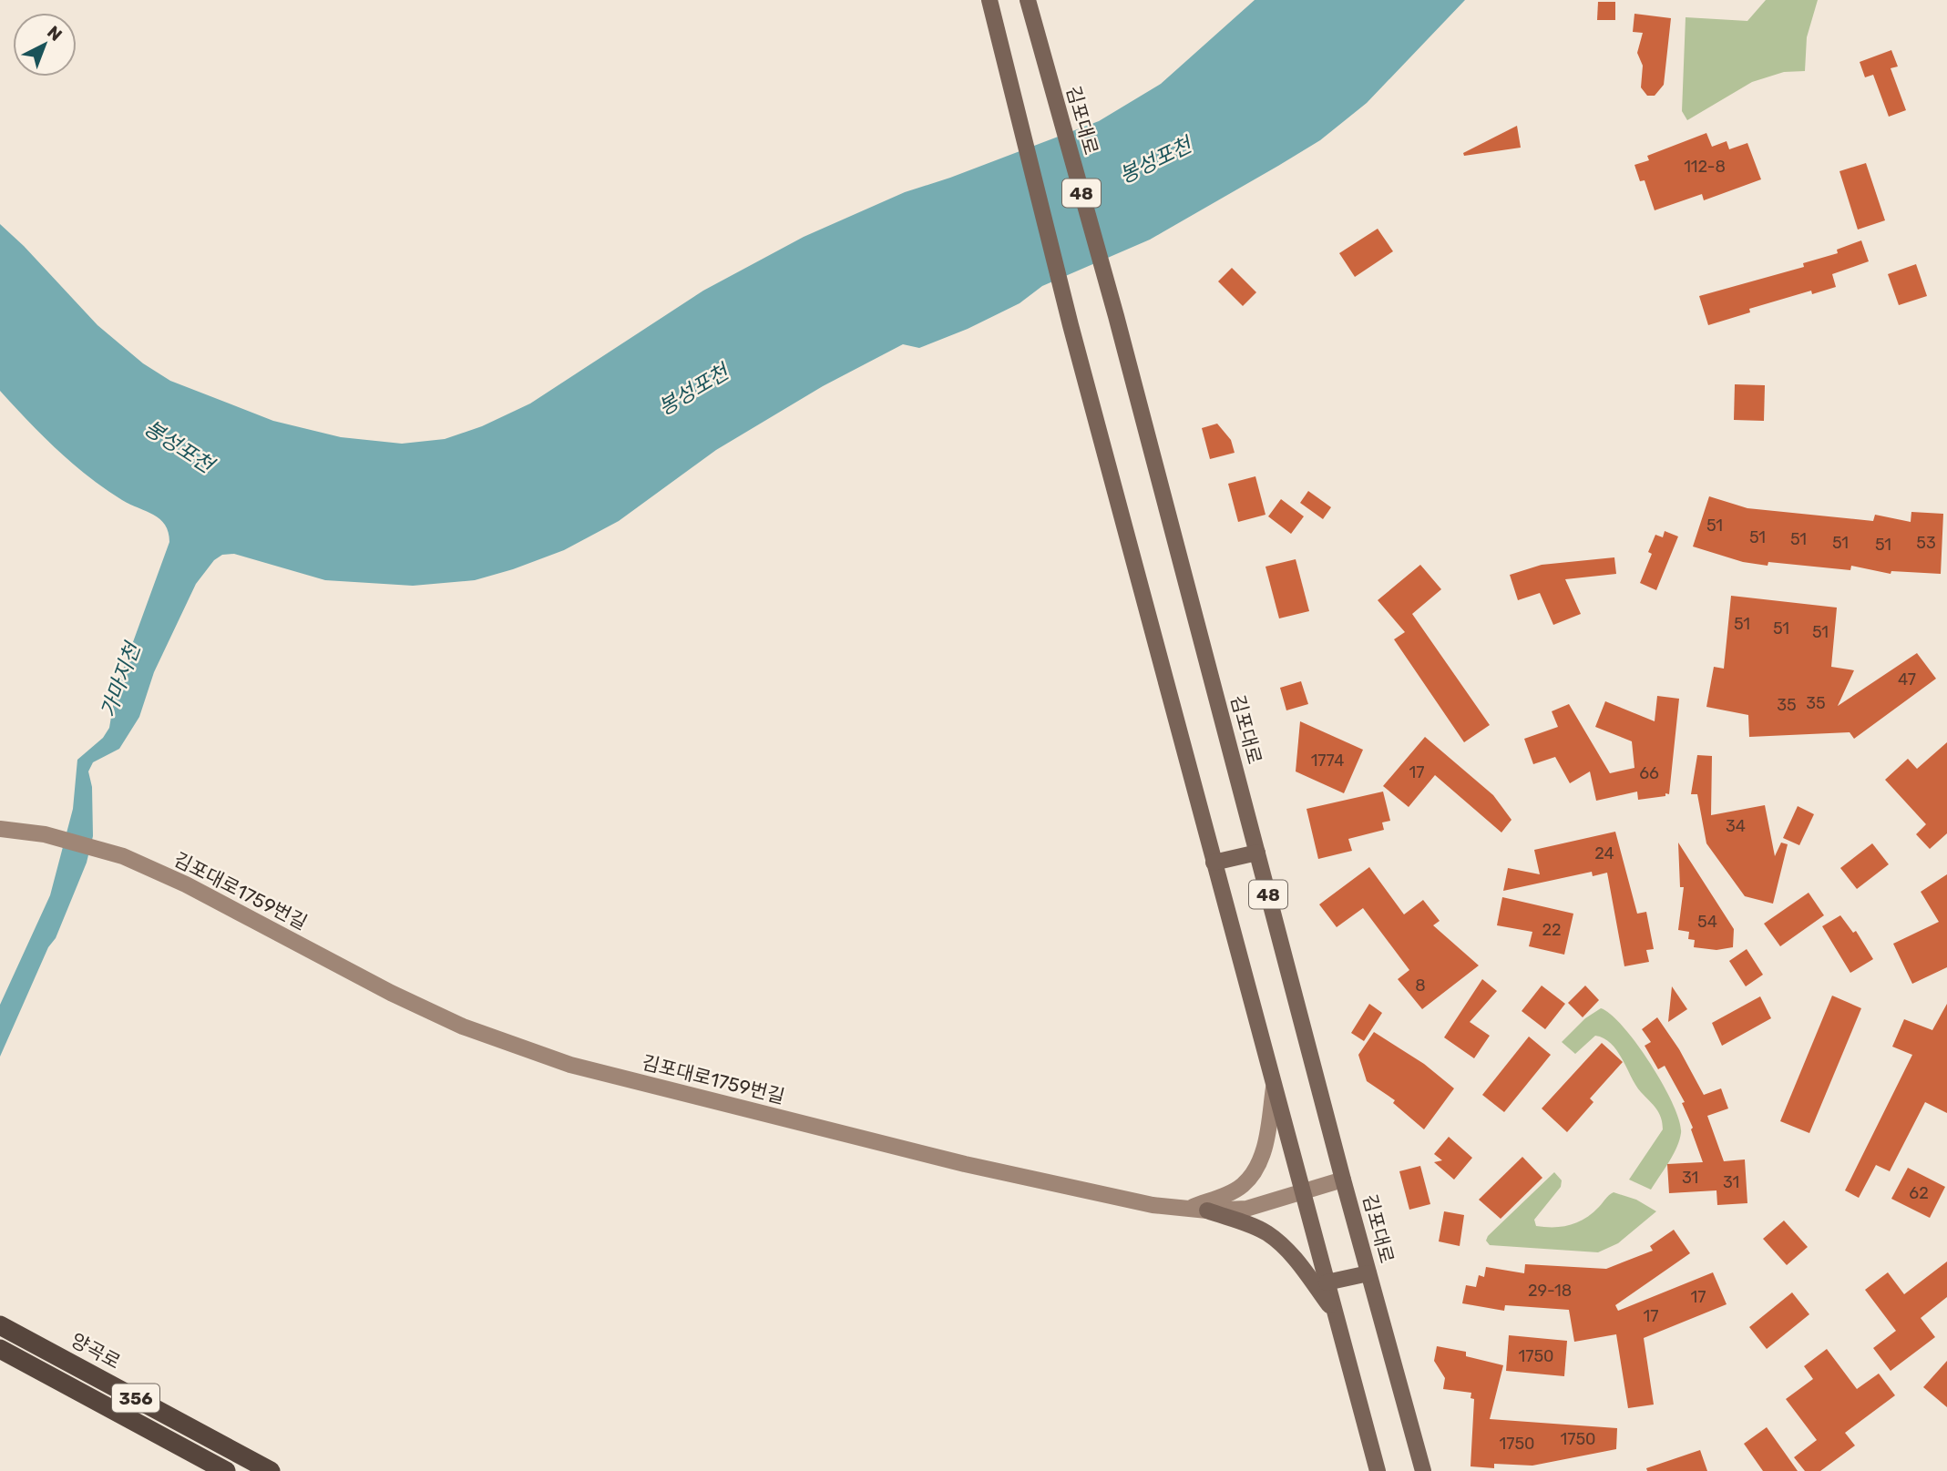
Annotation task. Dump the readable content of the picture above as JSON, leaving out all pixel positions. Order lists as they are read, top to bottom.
{
  "streets": {
    "highway": ["양곡로", "356"],
    "main road": ["김포대로", "48"],
    "street": ["김포대로1759번길"]
  },
  "crossings": [
    ["김포대로", "김포대로1759번길"],
    ["48", "김포대로1759번길"]
  ],
  "water": ["봉성포천", "가마지천"],
  "house_numbers": [
    "112-8",
    "51",
    "51",
    "51",
    "51",
    "53",
    "51",
    "51",
    "51",
    "51",
    "47",
    "35",
    "35",
    "1774",
    "17",
    "66",
    "34",
    "24",
    "54",
    "22",
    "8",
    "31",
    "31",
    "62",
    "29-18",
    "17",
    "17",
    "1750",
    "1750",
    "1750"
  ],
  "north": "top right"
}
